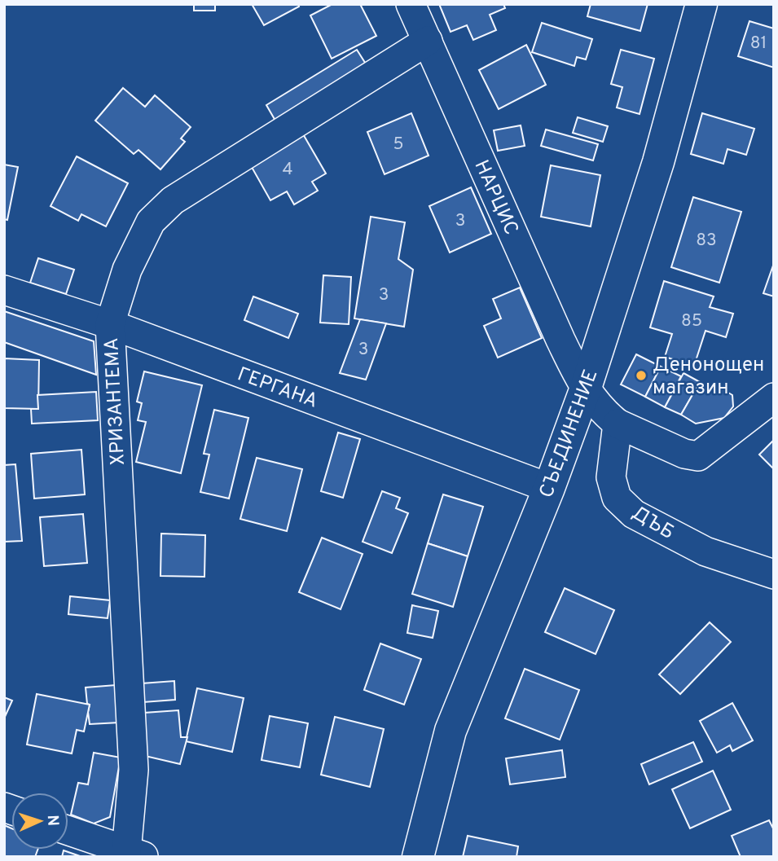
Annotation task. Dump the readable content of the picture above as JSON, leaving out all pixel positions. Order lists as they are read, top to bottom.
{
  "streets": {
    "street": [
      "НАРЦИС",
      "ГЕРГАНА",
      "ХРИЗАНТЕМА",
      "СЪЕДИНЕНИЕ",
      "ДЪБ"
    ]
  },
  "crossings": [
    ["НАРЦИС", "ХРИЗАНТЕМА"],
    ["НАРЦИС", "СЪЕДИНЕНИЕ"],
    ["ГЕРГАНА", "ХРИЗАНТЕМА"],
    ["ГЕРГАНА", "СЪЕДИНЕНИЕ"]
  ],
  "places": ["Денонощен магазин"],
  "house_numbers": [
    "81",
    "5",
    "4",
    "3",
    "83",
    "3",
    "85",
    "3"
  ],
  "north": "right"
}
